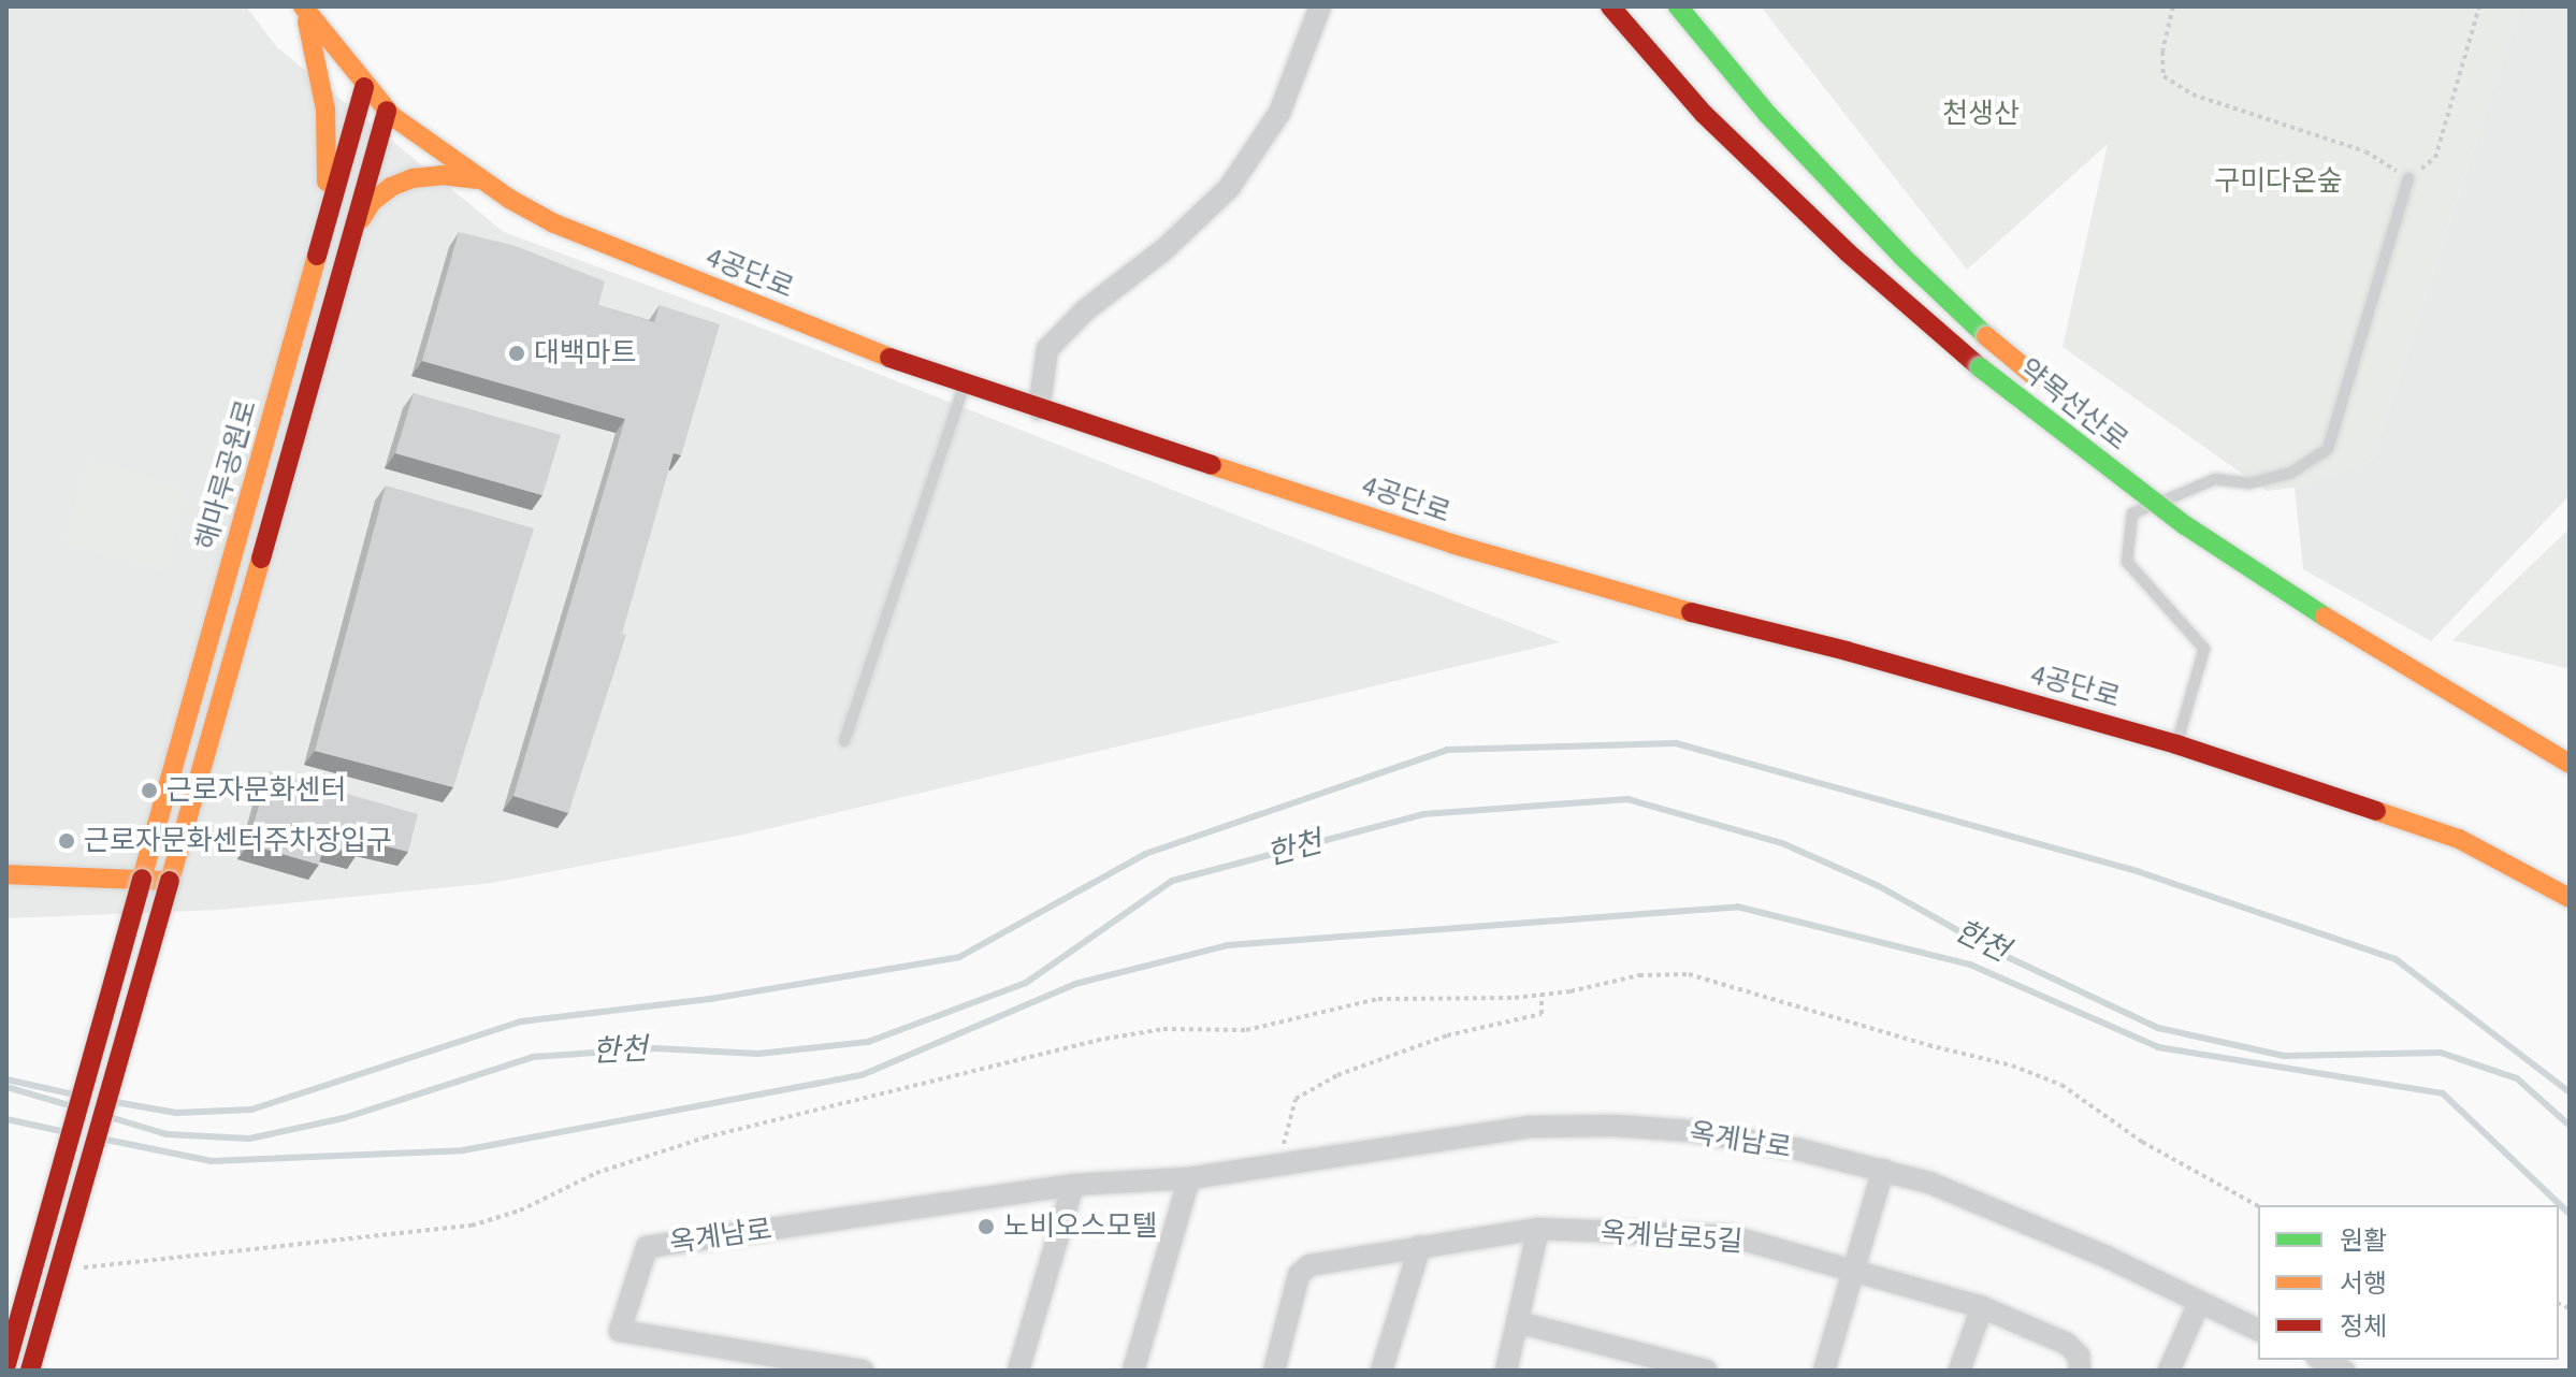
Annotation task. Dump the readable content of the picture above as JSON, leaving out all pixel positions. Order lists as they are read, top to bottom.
{
  "streets": {
    "main road": ["4공단로", "약목선산로", "해마루공원로"],
    "street": ["옥계남로", "옥계남로5길"]
  },
  "crossings": [
    ["4공단로", "해마루공원로"]
  ],
  "water": ["한천"],
  "parks": ["천생산", "구미다온숲"],
  "places": [
    "대백마트",
    "근로자문화센터",
    "근로자문화센터주차장입구",
    "노비오스모텔"
  ],
  "legend": ["원활", "서행", "정체"]
}
